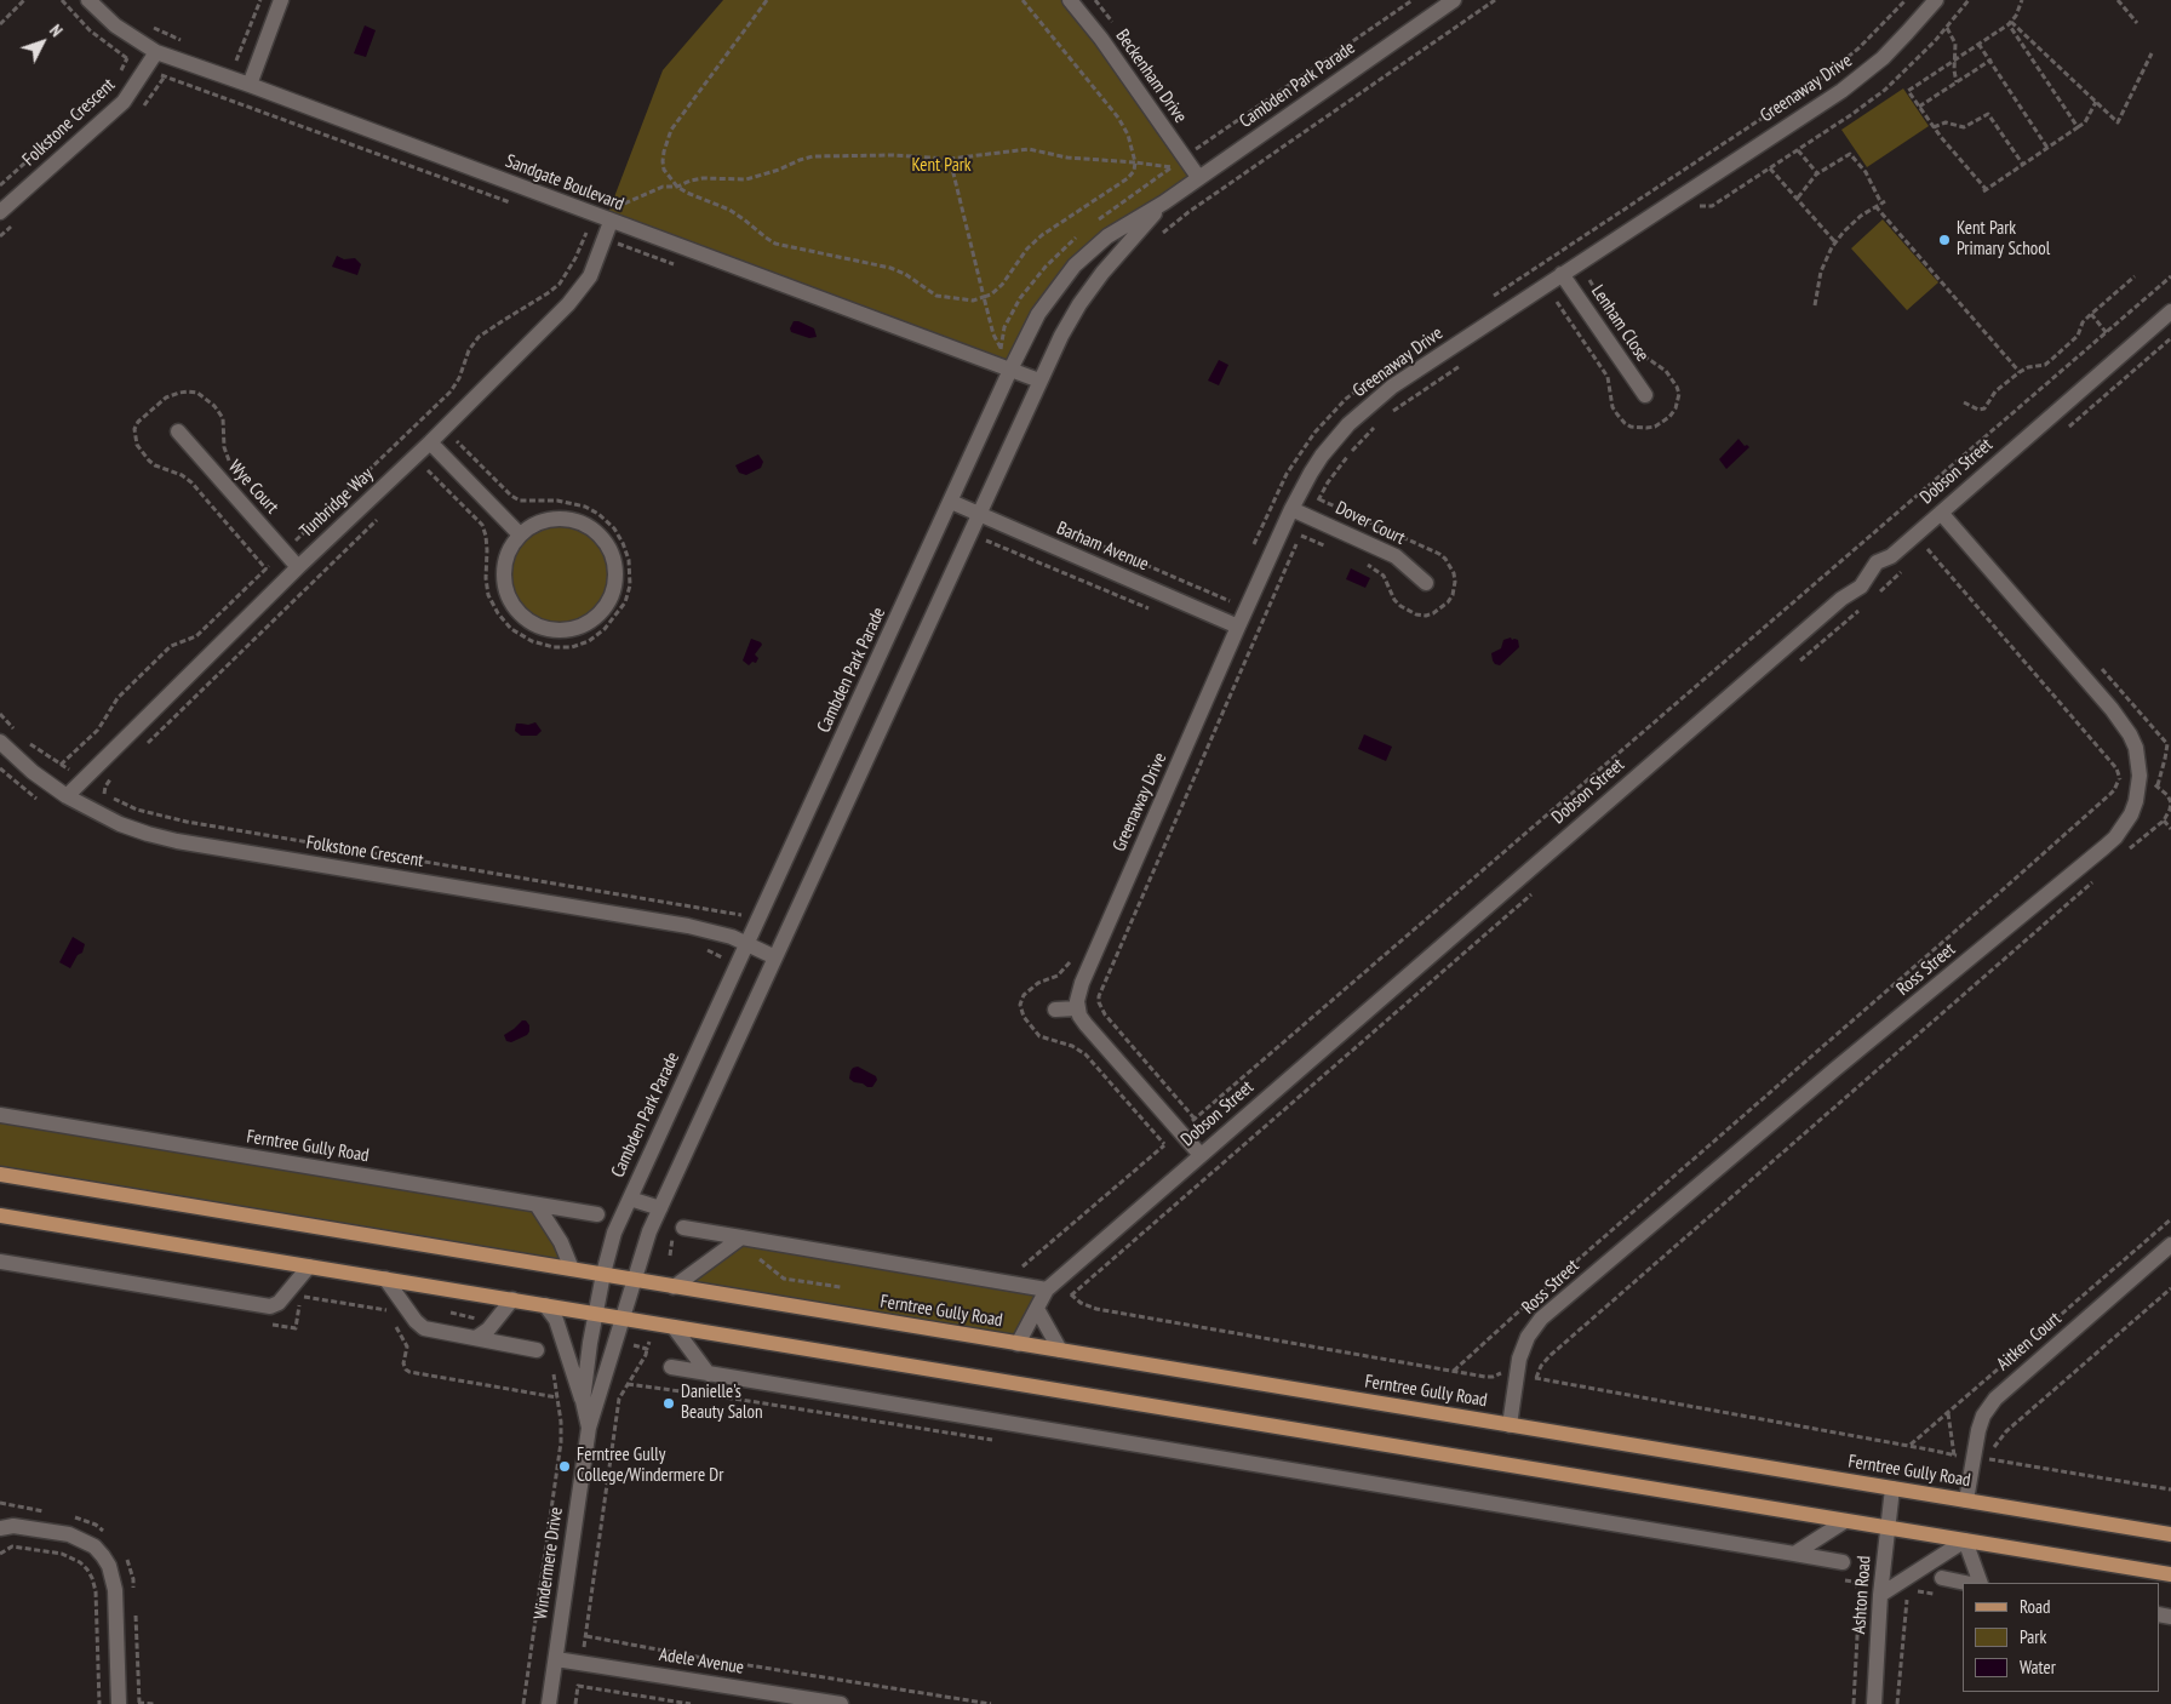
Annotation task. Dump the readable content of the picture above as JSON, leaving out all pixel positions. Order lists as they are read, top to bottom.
{
  "streets": {
    "main road": ["Ferntree Gully Road"],
    "street": [
      "Beckenham Drive",
      "Cambden Park Parade",
      "Greenaway Drive",
      "Folkstone Crescent",
      "Sandgate Boulevard",
      "Lenham Close",
      "Dobson Street",
      "Wye Court",
      "Tunbridge Way",
      "Dover Court",
      "Barham Avenue",
      "Ross Street",
      "Aitken Court",
      "Windermere Drive",
      "Ashton Road",
      "Adele Avenue"
    ]
  },
  "crossings": [
    ["Beckenham Drive", "Cambden Park Parade"],
    ["Cambden Park Parade", "Folkstone Crescent"],
    ["Cambden Park Parade", "Sandgate Boulevard"],
    ["Cambden Park Parade", "Barham Avenue"],
    ["Cambden Park Parade", "Ferntree Gully Road"],
    ["Cambden Park Parade", "Windermere Drive"],
    ["Greenaway Drive", "Lenham Close"],
    ["Greenaway Drive", "Dover Court"],
    ["Greenaway Drive", "Barham Avenue"],
    ["Folkstone Crescent", "Sandgate Boulevard"],
    ["Folkstone Crescent", "Tunbridge Way"],
    ["Sandgate Boulevard", "Tunbridge Way"],
    ["Dobson Street", "Ross Street"],
    ["Dobson Street", "Ferntree Gully Road"],
    ["Wye Court", "Tunbridge Way"],
    ["Ross Street", "Ferntree Gully Road"],
    ["Ferntree Gully Road", "Aitken Court"],
    ["Ferntree Gully Road", "Ashton Road"],
    ["Windermere Drive", "Adele Avenue"]
  ],
  "parks": ["Kent Park"],
  "places": ["Kent Park Primary School", "Danielle's Beauty Salon", "Ferntree Gully College/Windermere Dr"],
  "legend": ["Road", "Park", "Water"],
  "north": "top right"
}
